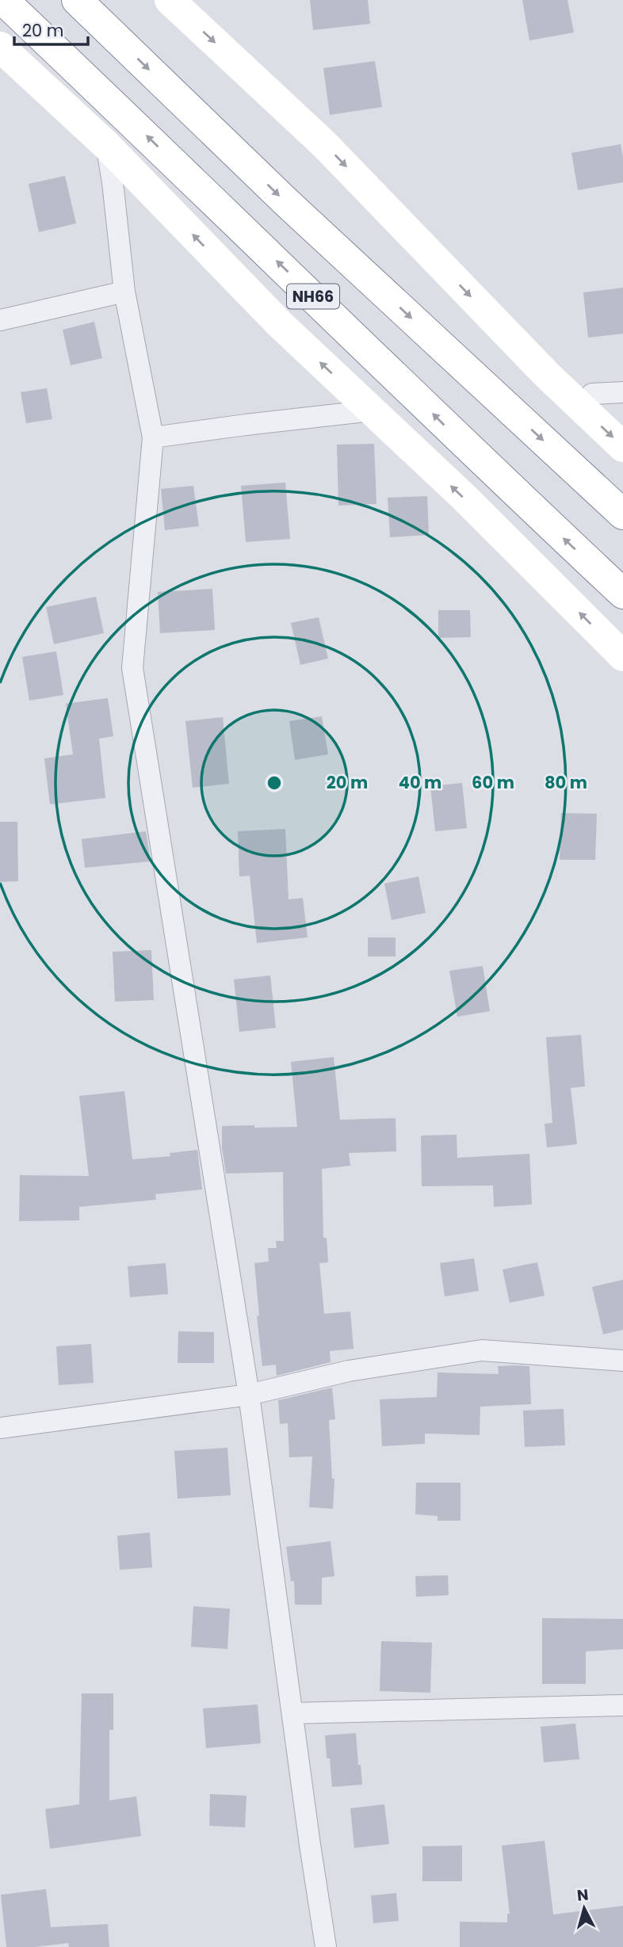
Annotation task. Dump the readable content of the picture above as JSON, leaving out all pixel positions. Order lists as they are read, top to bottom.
{
  "streets": {
    "main road": ["NH66"]
  },
  "scale_bar": "20 m",
  "north": "top",
  "rings": [
    "20 m",
    "40 m",
    "60 m",
    "80 m"
  ]
}
